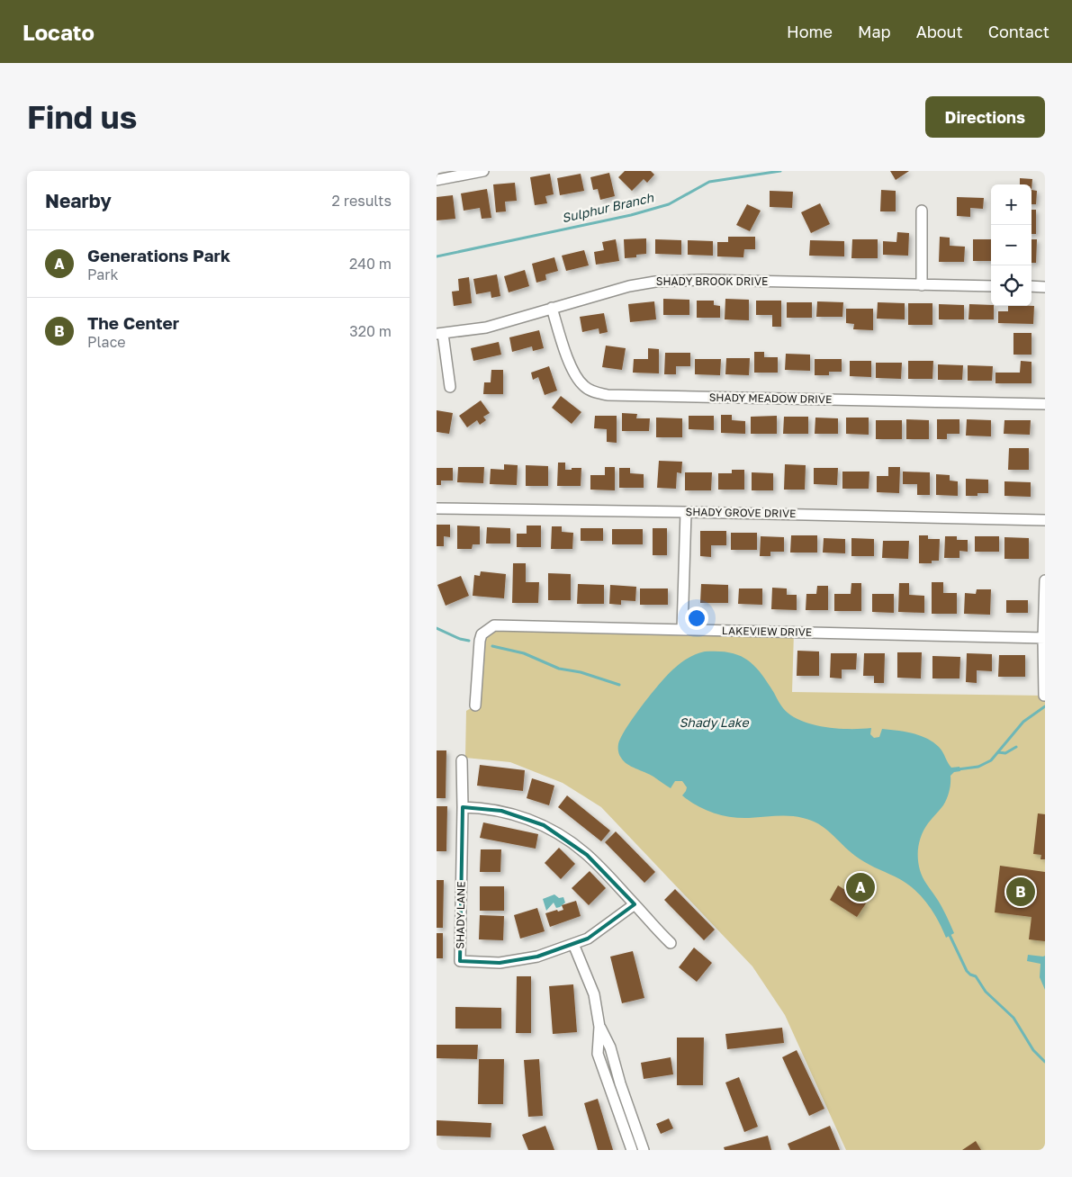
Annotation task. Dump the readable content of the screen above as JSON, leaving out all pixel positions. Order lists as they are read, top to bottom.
{
  "streets": {
    "street": [
      "SHADY BROOK DRIVE",
      "SHADY MEADOW DRIVE",
      "SHADY GROVE DRIVE",
      "LAKEVIEW DRIVE",
      "SHADY LANE"
    ]
  },
  "crossings": [
    ["SHADY BROOK DRIVE", "SHADY MEADOW DRIVE"]
  ],
  "water": ["Sulphur Branch", "Shady Lake"],
  "page": {
    "header": "Locato",
    "nav": [
      "Home",
      "Map",
      "About",
      "Contact"
    ],
    "buttons": "Directions",
    "title": "Find us",
    "heading": ["Nearby", "2 results"],
    "map_buttons": ["+", "−"],
    "list": [
      {
        "mark": "A",
        "name": "Generations Park",
        "note": "Park",
        "value": "240 m"
      },
      {
        "mark": "B",
        "name": "The Center",
        "note": "Place",
        "value": "320 m"
      }
    ],
    "pins": ["A", "B"]
  }
}
